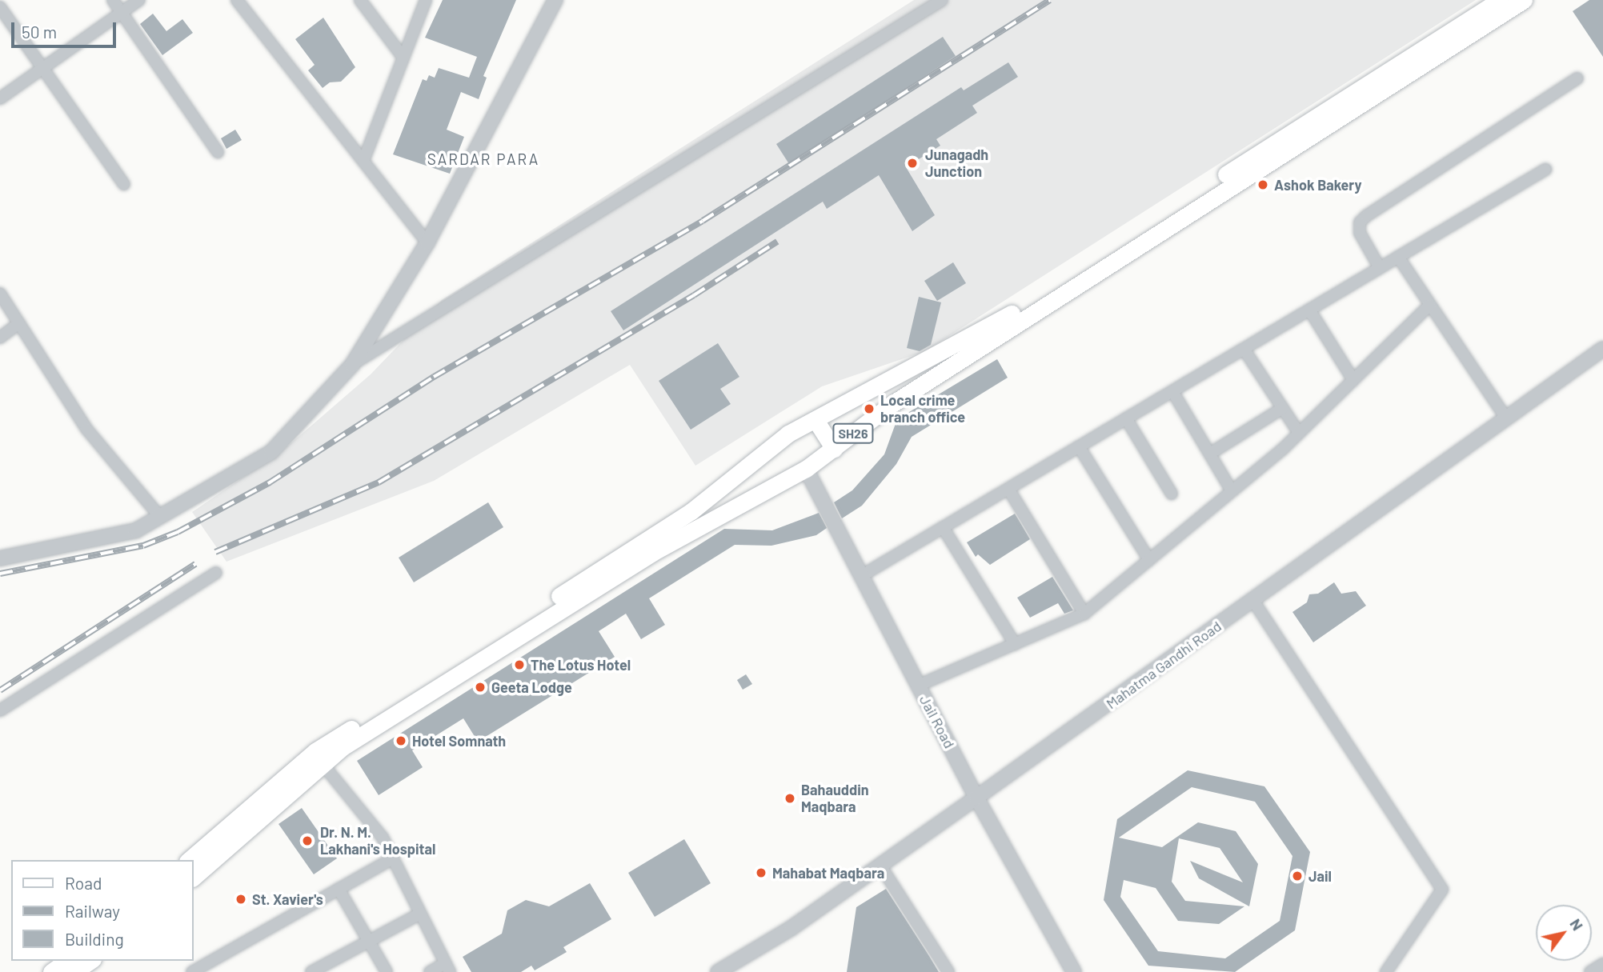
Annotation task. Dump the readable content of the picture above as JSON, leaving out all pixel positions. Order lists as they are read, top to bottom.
{
  "streets": {
    "main road": ["SH26"],
    "street": ["Mahatma Gandhi Road", "Jail Road"]
  },
  "crossings": [
    ["SH26", "Jail Road"],
    ["Mahatma Gandhi Road", "Jail Road"]
  ],
  "districts": ["SARDAR PARA"],
  "places": [
    "Junagadh Junction",
    "Ashok Bakery",
    "Local crime branch office",
    "The Lotus Hotel",
    "Geeta Lodge",
    "Hotel Somnath",
    "Bahauddin Maqbara",
    "Dr. N. M. Lakhani's Hospital",
    "Mahabat Maqbara",
    "Jail",
    "St. Xavier's"
  ],
  "legend": ["Road", "Railway", "Building"],
  "scale_bar": "50 m",
  "north": "top right"
}
